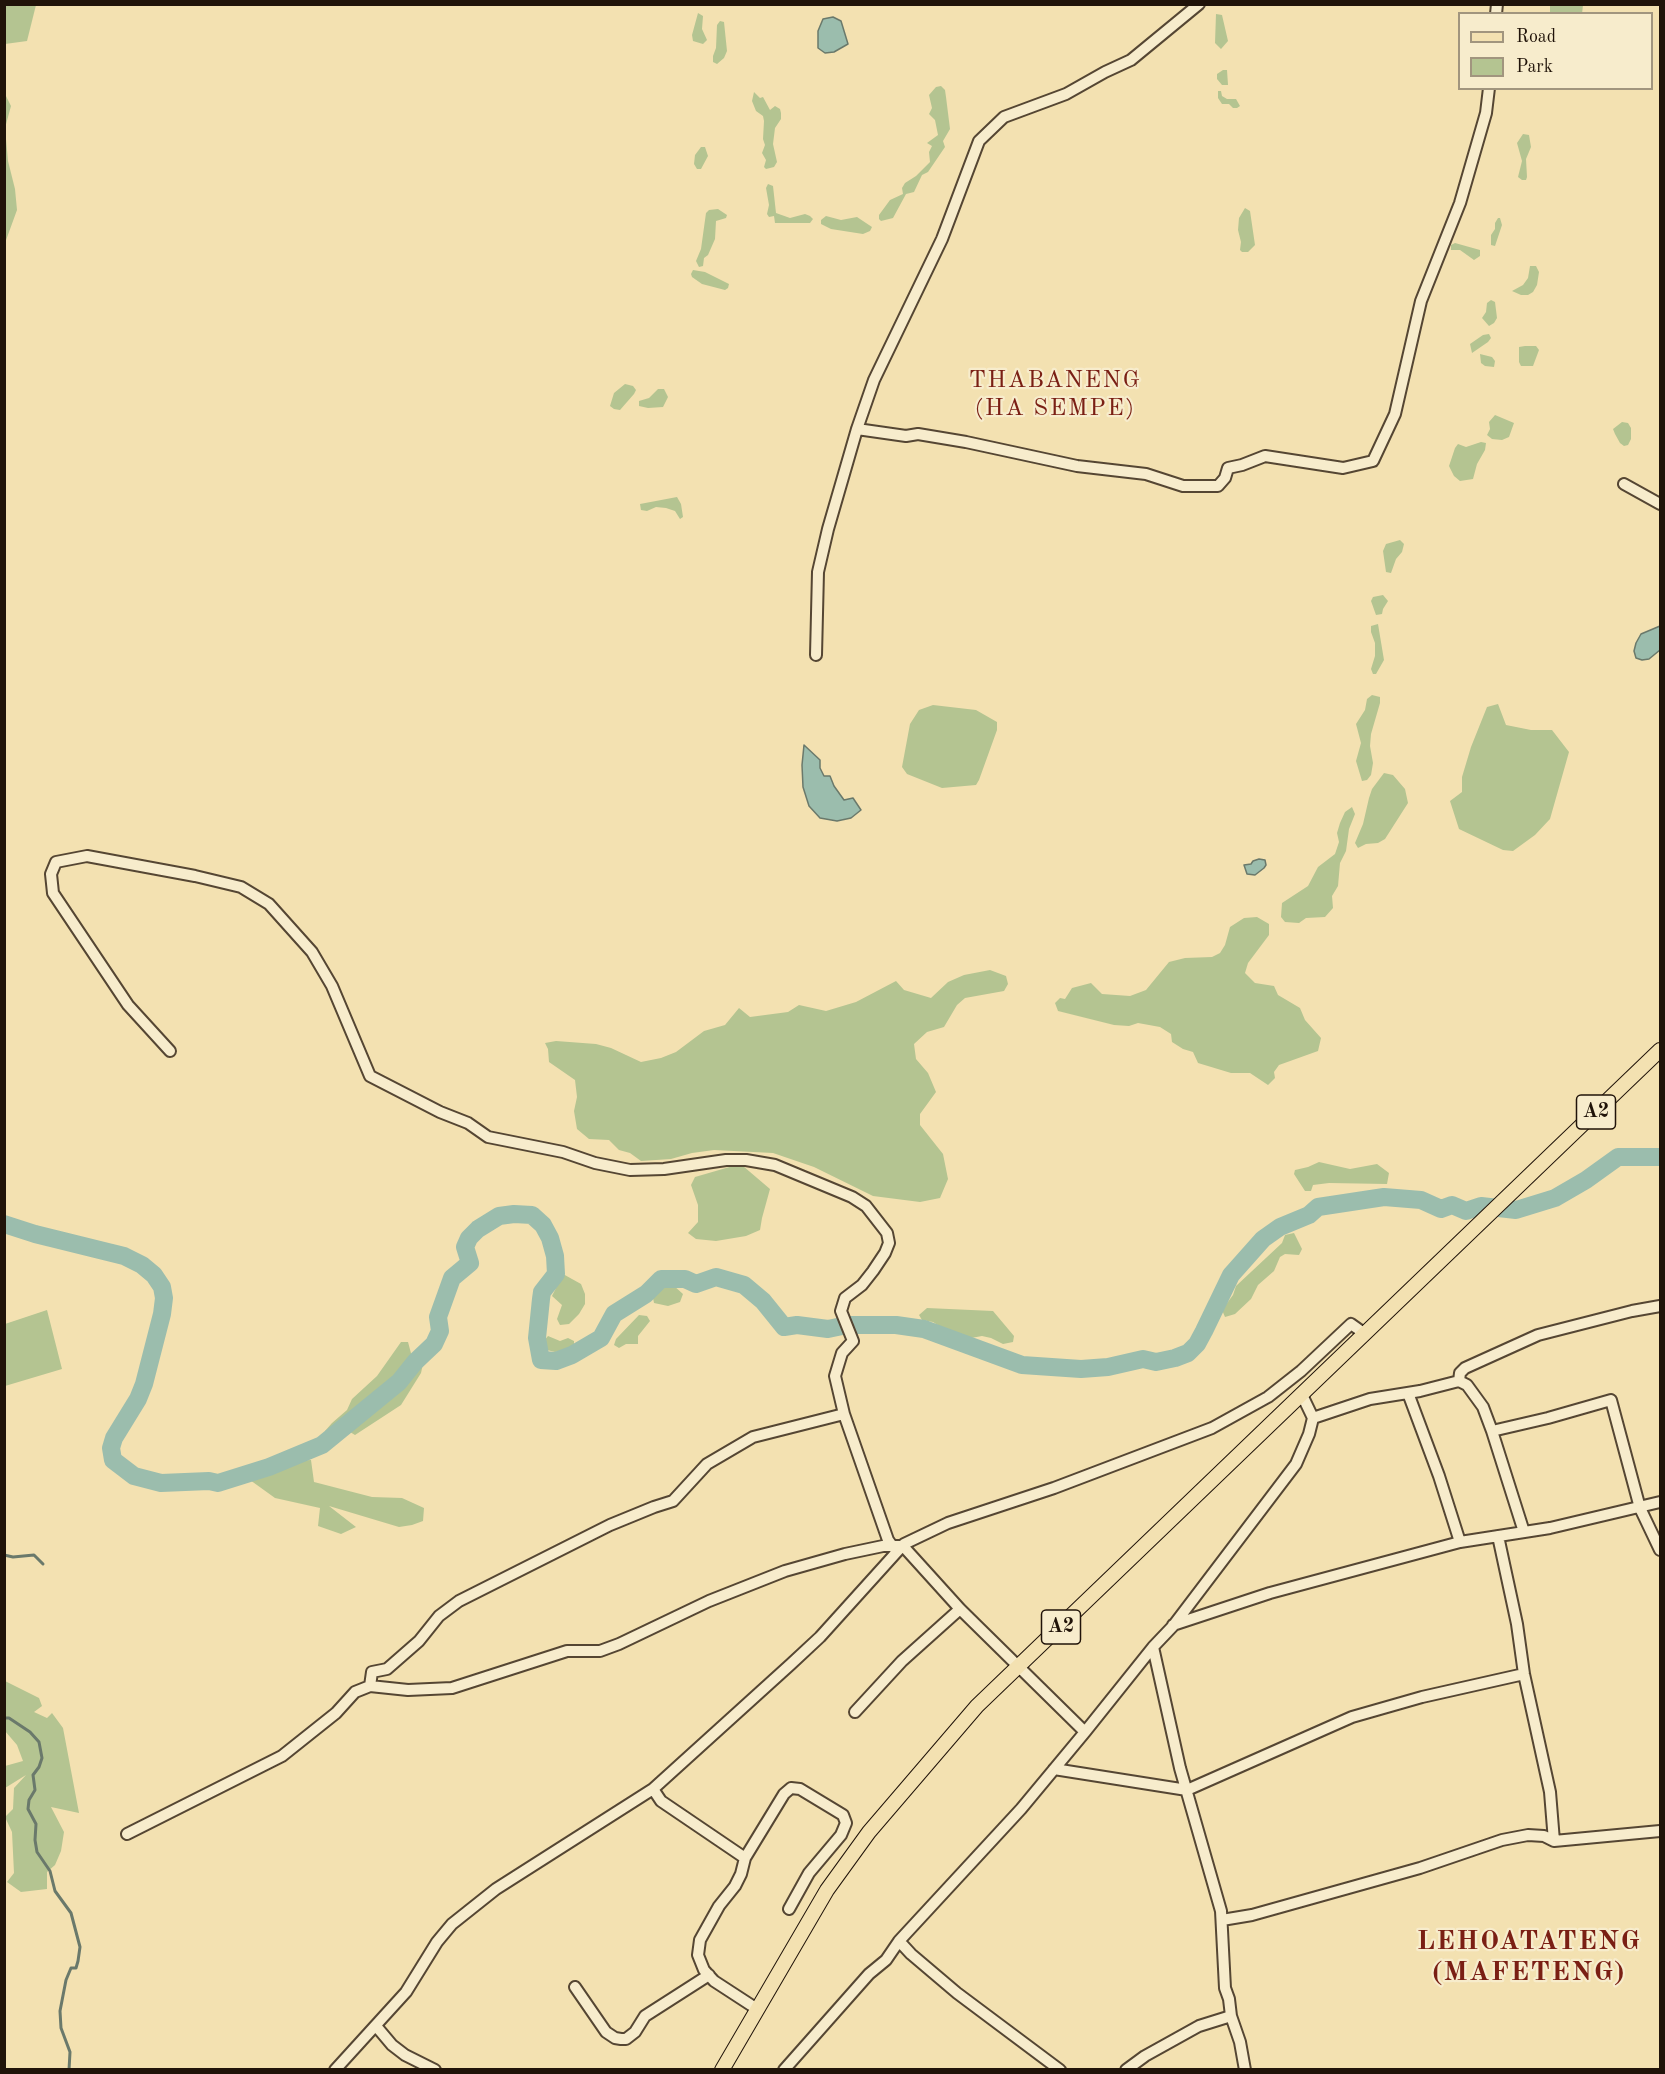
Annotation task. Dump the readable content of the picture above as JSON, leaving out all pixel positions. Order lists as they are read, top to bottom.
{
  "streets": {
    "main road": ["A2"]
  },
  "districts": ["THABANENG (HA SEMPE)", "LEHOATATENG (MAFETENG)"],
  "legend": ["Road", "Park"]
}
